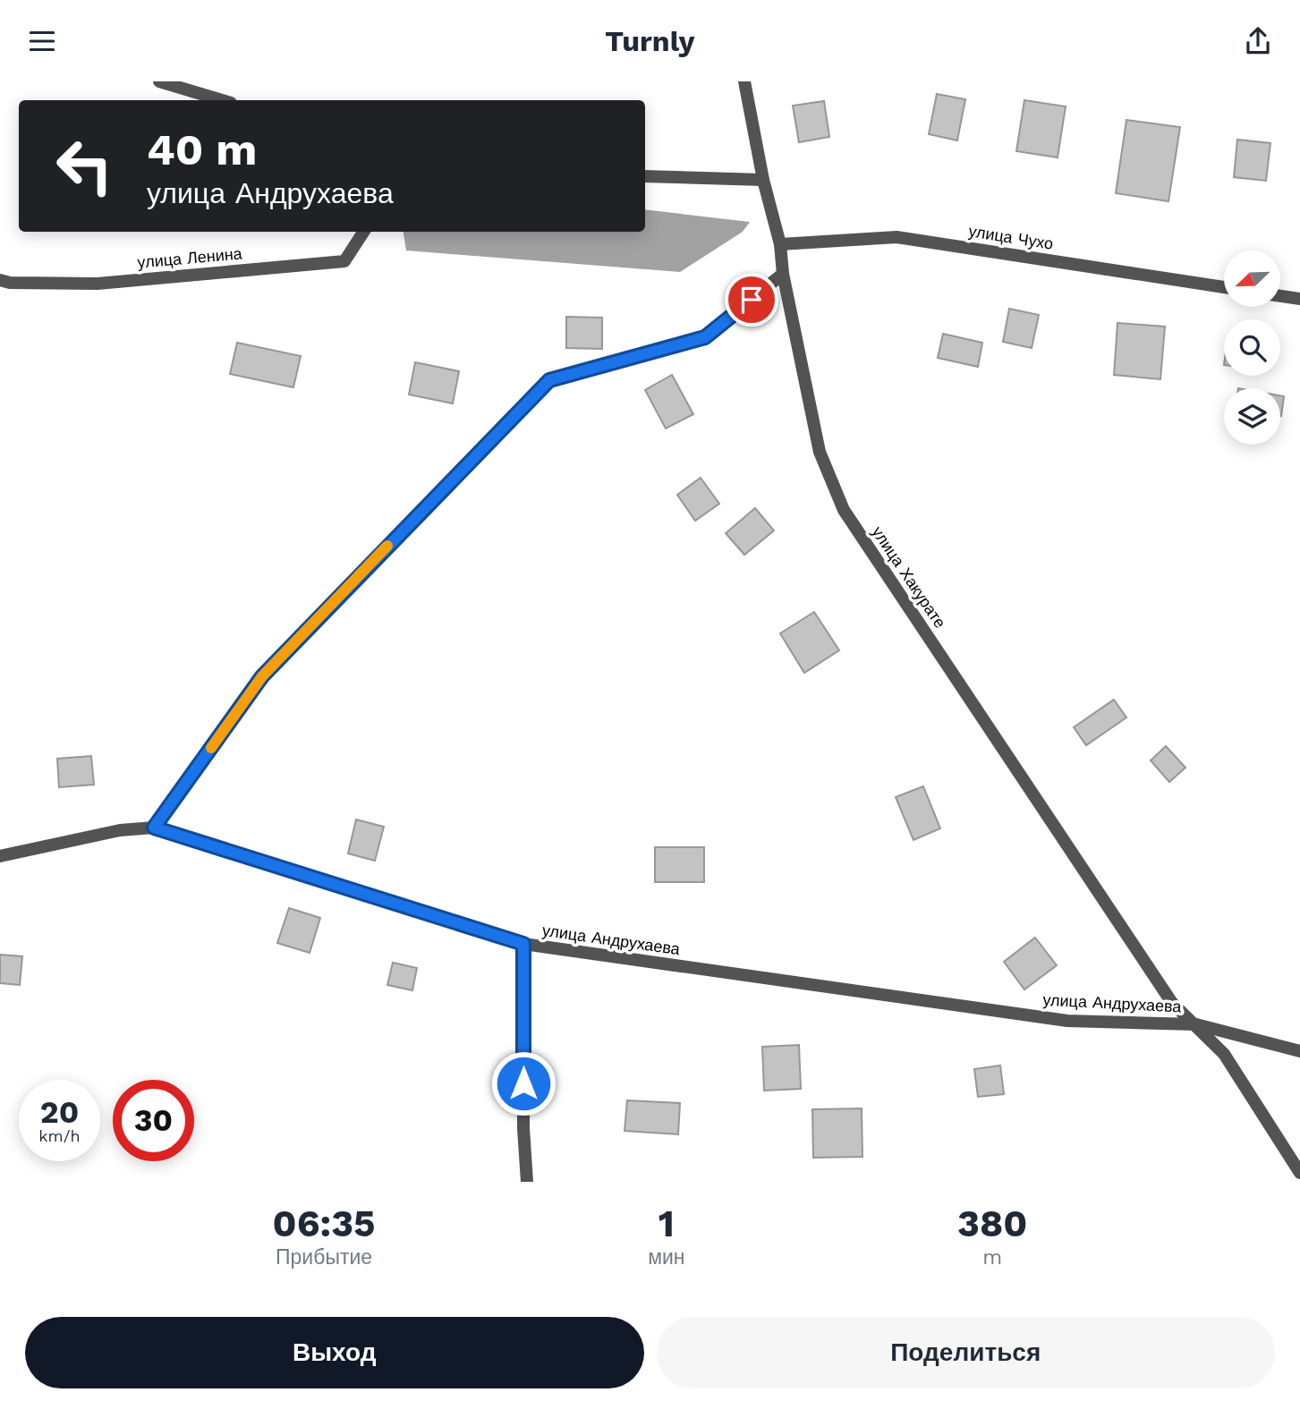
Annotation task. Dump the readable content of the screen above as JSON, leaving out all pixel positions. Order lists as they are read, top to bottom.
{
  "streets": {
    "street": [
      "улица Чухо",
      "улица Ленина",
      "улица Хакурате",
      "улица Андрухаева"
    ]
  },
  "crossings": [
    ["улица Чухо", "улица Хакурате"],
    ["улица Хакурате", "улица Андрухаева"]
  ],
  "north": "bottom left",
  "page": {
    "header": "Turnly",
    "turn": ["40 m", "улица Андрухаева"],
    "speed": "20 km/h",
    "limit": "30",
    "eta": [
      "06:35",
      "Прибытие",
      "1",
      "мин",
      "380",
      "m"
    ],
    "buttons": ["Выход", "Поделиться"]
  }
}
